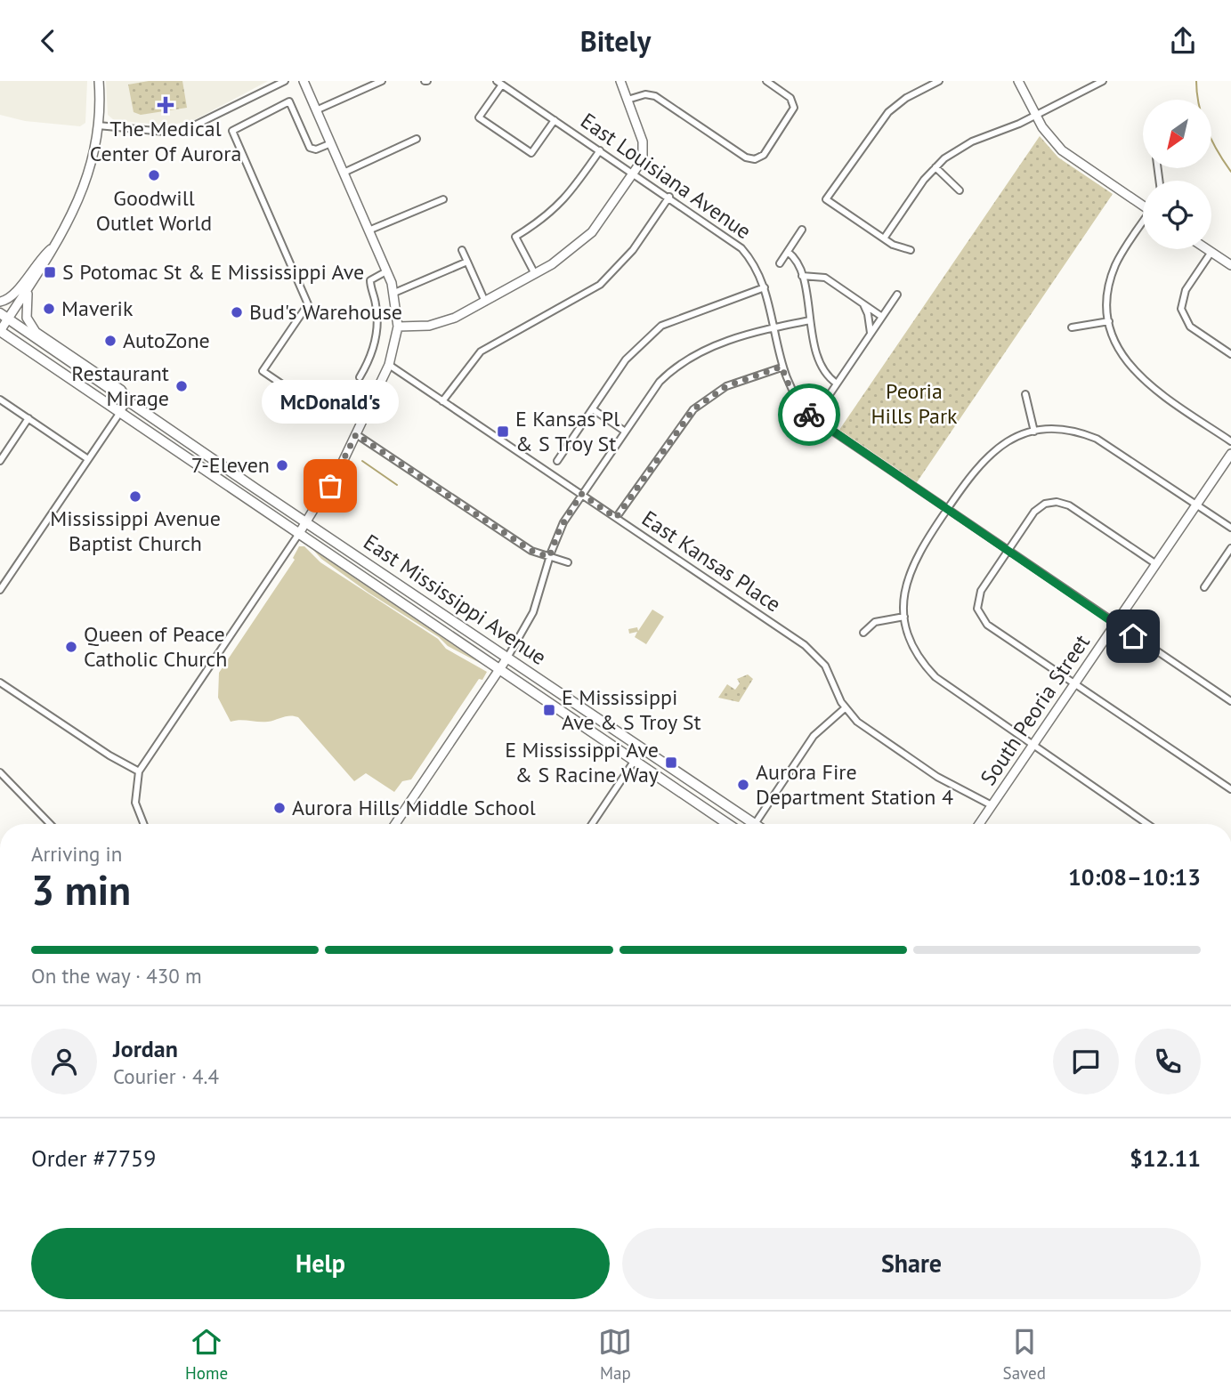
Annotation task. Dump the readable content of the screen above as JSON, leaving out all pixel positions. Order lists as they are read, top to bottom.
{
  "streets": {
    "main road": ["East Mississippi Avenue"],
    "street": ["East Louisiana Avenue", "East Kansas Place", "South Peoria Street"]
  },
  "crossings": [
    ["East Louisiana Avenue", "South Peoria Street"],
    ["East Kansas Place", "South Peoria Street"]
  ],
  "parks": ["Peoria Hills Park"],
  "places": {
    "health": ["The Medical Center Of Aurora"],
    "other": [
      "Goodwill Outlet World",
      "Maverik",
      "Bud's Warehouse",
      "AutoZone",
      "Restaurant Mirage",
      "7-Eleven",
      "McDonald's",
      "Mississippi Avenue Baptist Church",
      "Queen of Peace Catholic Church",
      "Aurora Fire Department Station 4",
      "Aurora Hills Middle School"
    ],
    "transit": [
      "S Potomac St & E Mississippi Ave",
      "E Kansas Pl & S Troy St",
      "E Mississippi Ave & S Troy St",
      "E Mississippi Ave & S Racine Way"
    ]
  },
  "north": "bottom left",
  "page": {
    "header": "Bitely",
    "bubble": "McDonald's",
    "heading": ["3 min", "Arriving in", "10:08–10:13"],
    "panel": [
      "Jordan",
      "Courier · 4.4",
      "Order #7759",
      "$12.11"
    ],
    "bar": "On the way · 430 m",
    "buttons": ["Help", "Share"],
    "tabs": ["Home", "Map", "Saved"]
  }
}
